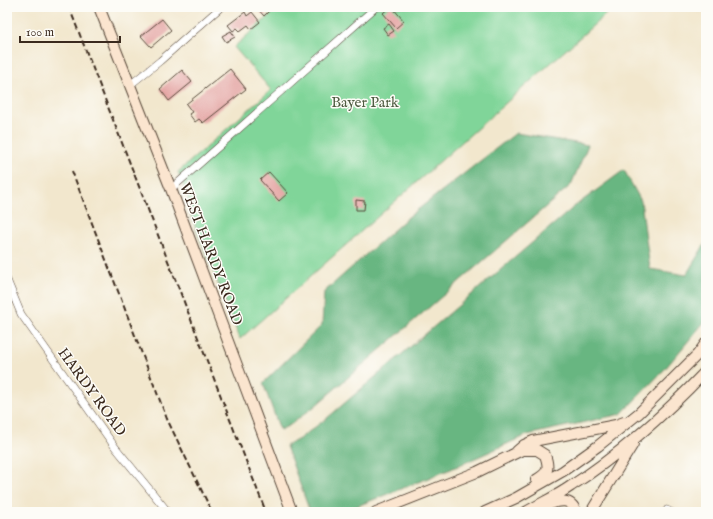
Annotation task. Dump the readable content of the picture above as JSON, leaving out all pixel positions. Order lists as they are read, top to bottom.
{
  "streets": {
    "main road": ["WEST HARDY ROAD"],
    "street": ["HARDY ROAD"]
  },
  "parks": ["Bayer Park"],
  "scale_bar": "100 m"
}
